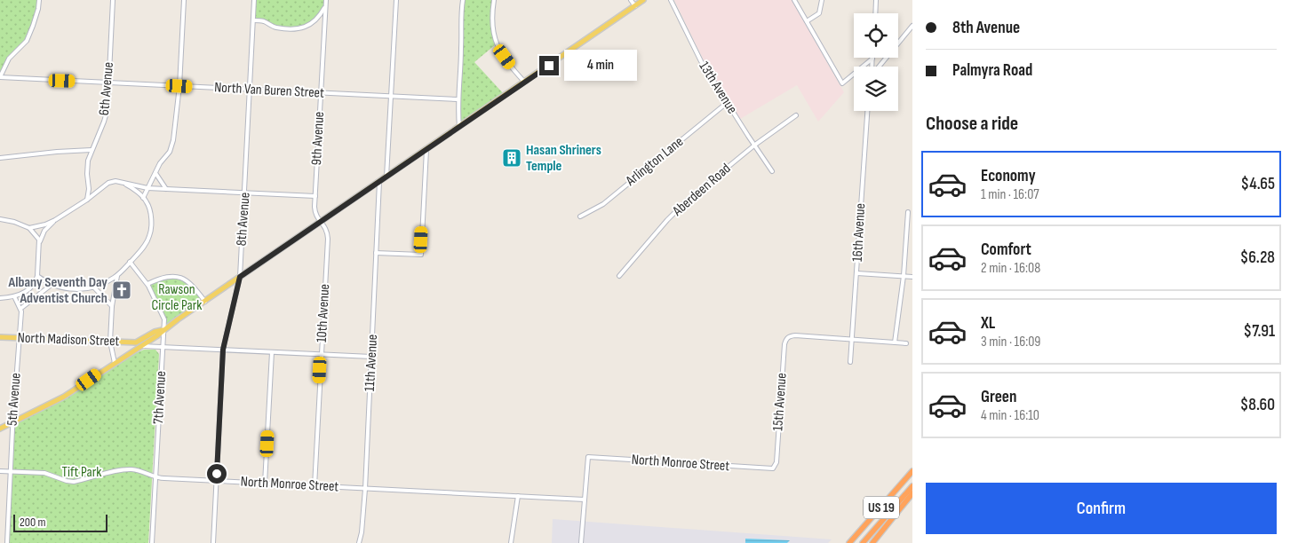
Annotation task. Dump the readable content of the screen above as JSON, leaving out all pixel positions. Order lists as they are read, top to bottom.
{
  "streets": {
    "highway": ["US 19"],
    "main road": ["North Madison Street"],
    "street": [
      "13th Avenue",
      "6th Avenue",
      "North Van Buren Street",
      "9th Avenue",
      "Arlington Lane",
      "Aberdeen Road",
      "8th Avenue",
      "16th Avenue",
      "10th Avenue",
      "11th Avenue",
      "7th Avenue",
      "5th Avenue",
      "15th Avenue",
      "North Monroe Street"
    ]
  },
  "crossings": [
    ["13th Avenue", "Arlington Lane"],
    ["13th Avenue", "Aberdeen Road"],
    ["6th Avenue", "North Van Buren Street"],
    ["6th Avenue", "7th Avenue"],
    ["North Van Buren Street", "9th Avenue"],
    ["North Van Buren Street", "8th Avenue"],
    ["9th Avenue", "10th Avenue"],
    ["8th Avenue", "North Monroe Street"],
    ["16th Avenue", "15th Avenue"],
    ["10th Avenue", "North Monroe Street"],
    ["North Madison Street", "7th Avenue"],
    ["North Madison Street", "5th Avenue"],
    ["11th Avenue", "North Monroe Street"],
    ["7th Avenue", "North Monroe Street"],
    ["5th Avenue", "North Monroe Street"],
    ["15th Avenue", "North Monroe Street"]
  ],
  "parks": ["Rawson Circle Park", "Tift Park"],
  "places": {
    "building": ["Hasan Shriners Temple"],
    "church": ["Albany Seventh Day Adventist Church"]
  },
  "scale_bar": "200 m",
  "page": {
    "banner": ["8th Avenue", "Palmyra Road"],
    "bubble": "4 min",
    "heading": "Choose a ride",
    "list": [
      {
        "name": "Economy",
        "note": "1 min · 16:07",
        "value": "$4.65"
      },
      {
        "name": "Comfort",
        "note": "2 min · 16:08",
        "value": "$6.28"
      },
      {
        "name": "XL",
        "note": "3 min · 16:09",
        "value": "$7.91"
      },
      {
        "name": "Green",
        "note": "4 min · 16:10",
        "value": "$8.60"
      }
    ],
    "buttons": "Confirm",
    "scale": "200 m"
  }
}
